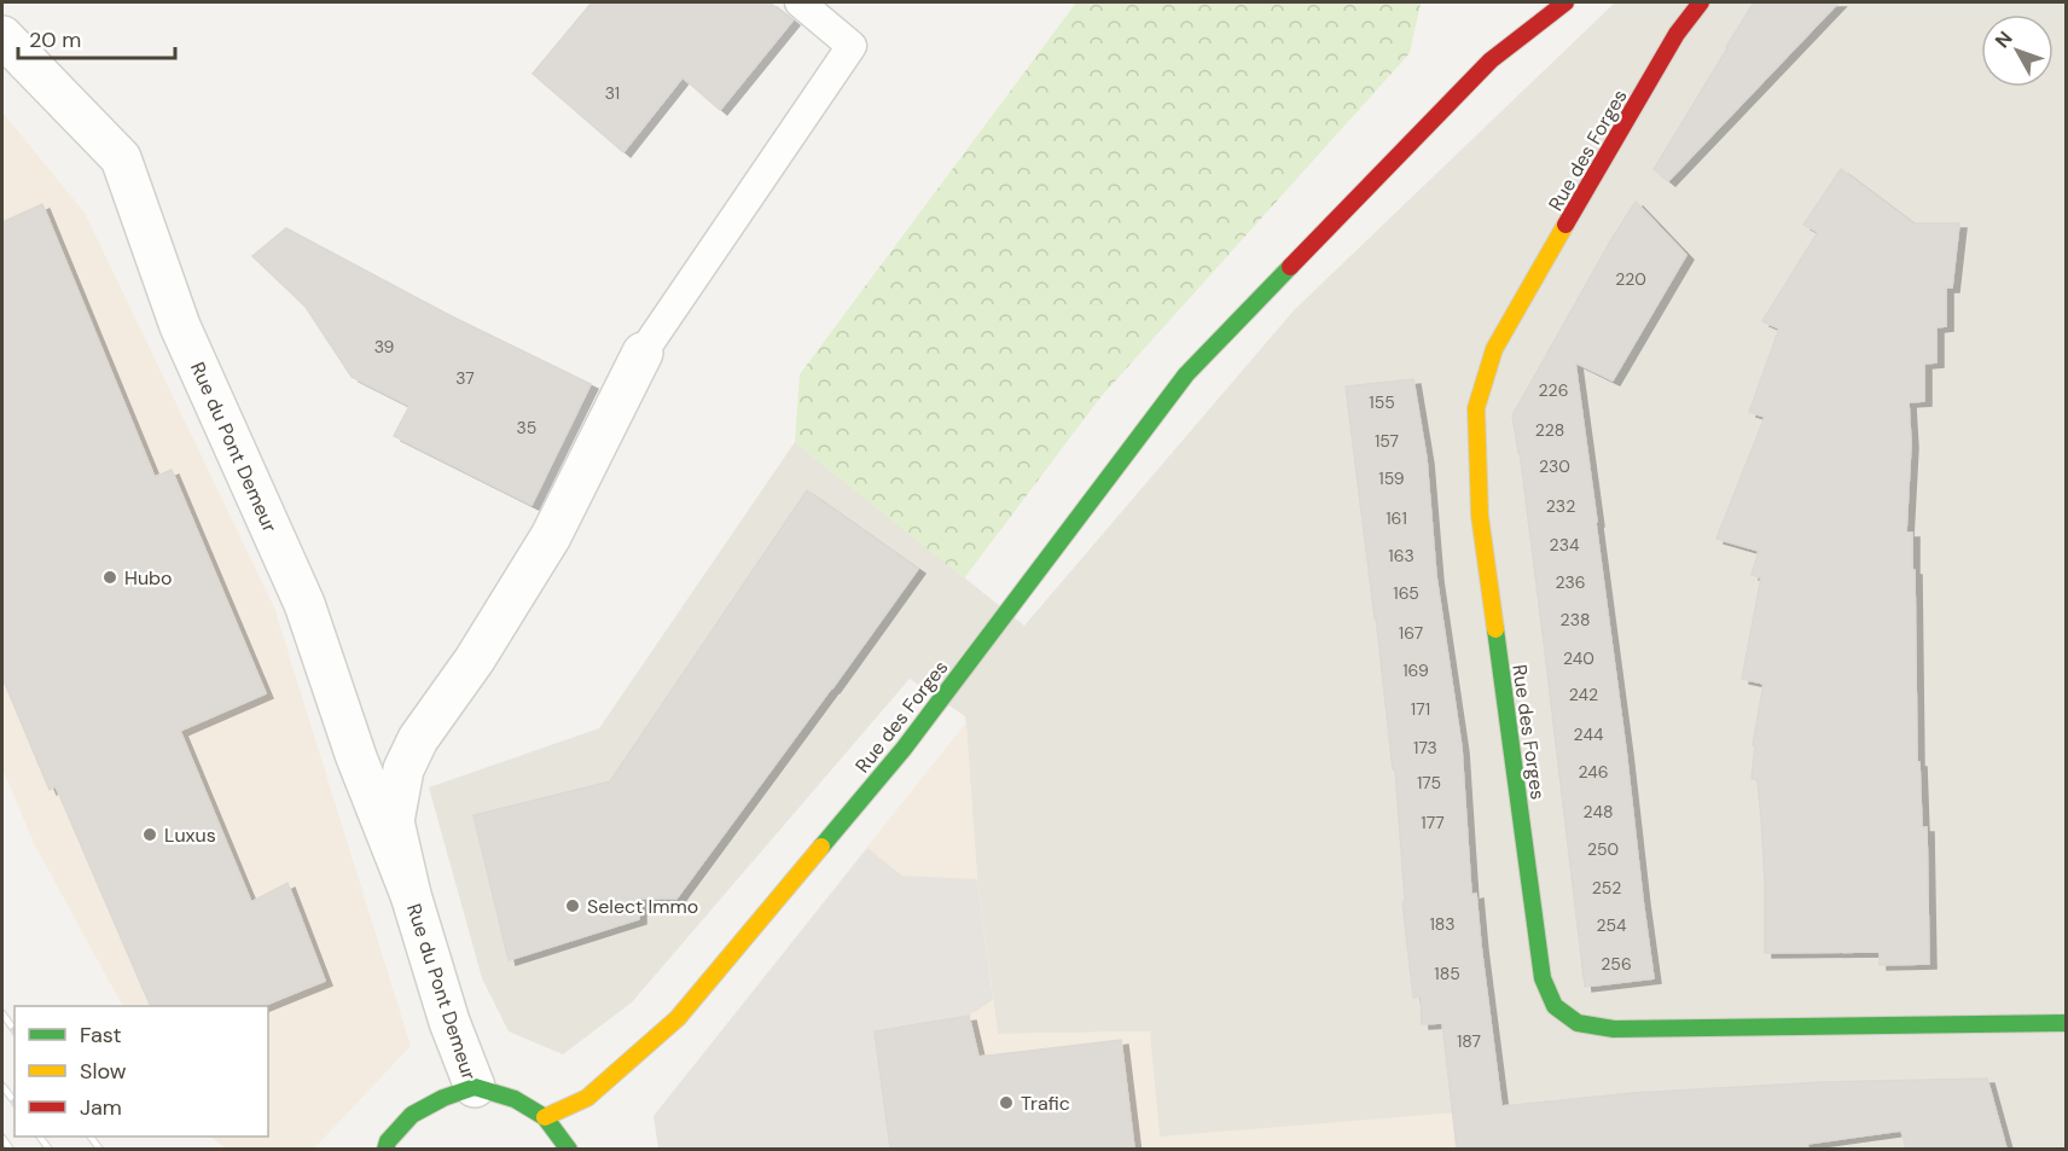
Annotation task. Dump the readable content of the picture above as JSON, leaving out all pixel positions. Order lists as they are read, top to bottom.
{
  "streets": {
    "main road": ["Rue des Forges"],
    "street": ["Rue du Pont Demeur"]
  },
  "places": [
    "Hubo",
    "Luxus",
    "Select Immo",
    "Trafic"
  ],
  "house_numbers": [
    "31",
    "220",
    "39",
    "37",
    "226",
    "155",
    "35",
    "228",
    "157",
    "230",
    "159",
    "232",
    "161",
    "234",
    "163",
    "236",
    "165",
    "238",
    "167",
    "240",
    "169",
    "242",
    "171",
    "244",
    "173",
    "246",
    "175",
    "248",
    "177",
    "250",
    "252",
    "183",
    "254",
    "256",
    "185",
    "187"
  ],
  "legend": ["Fast", "Slow", "Jam"],
  "scale_bar": "20 m",
  "north": "top left"
}
